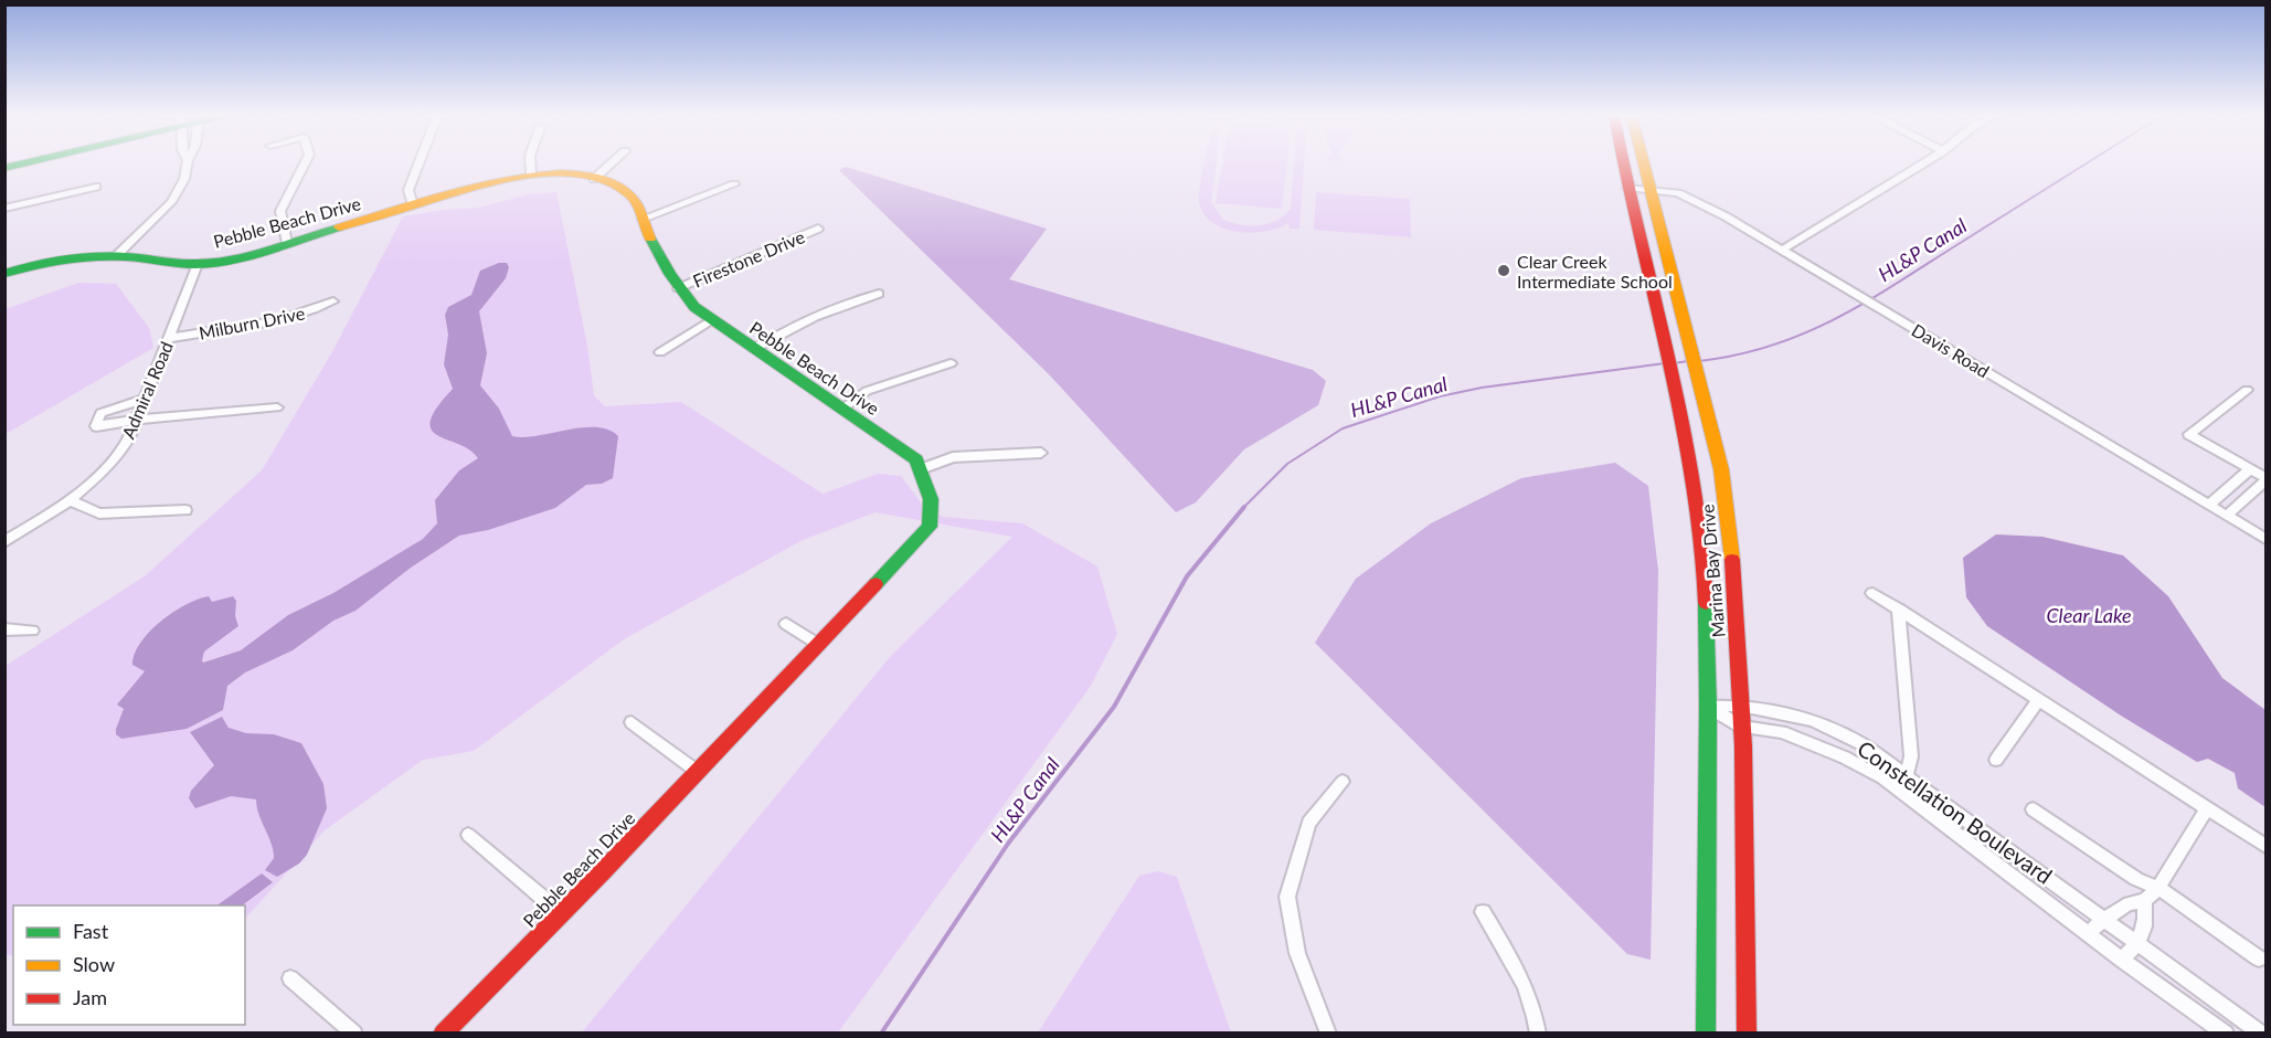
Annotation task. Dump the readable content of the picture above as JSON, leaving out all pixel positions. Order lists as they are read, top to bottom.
{
  "streets": {
    "main road": ["Pebble Beach Drive", "Marina Bay Drive"],
    "street": [
      "Firestone Drive",
      "Milburn Drive",
      "Davis Road",
      "Admiral Road",
      "Constellation Boulevard"
    ]
  },
  "crossings": [
    ["Pebble Beach Drive", "Firestone Drive"],
    ["Pebble Beach Drive", "Admiral Road"],
    ["Milburn Drive", "Admiral Road"],
    ["Davis Road", "Marina Bay Drive"],
    ["Marina Bay Drive", "Constellation Boulevard"]
  ],
  "water": ["HL&P Canal", "Clear Lake"],
  "places": ["Clear Creek Intermediate School"],
  "legend": ["Fast", "Slow", "Jam"]
}
